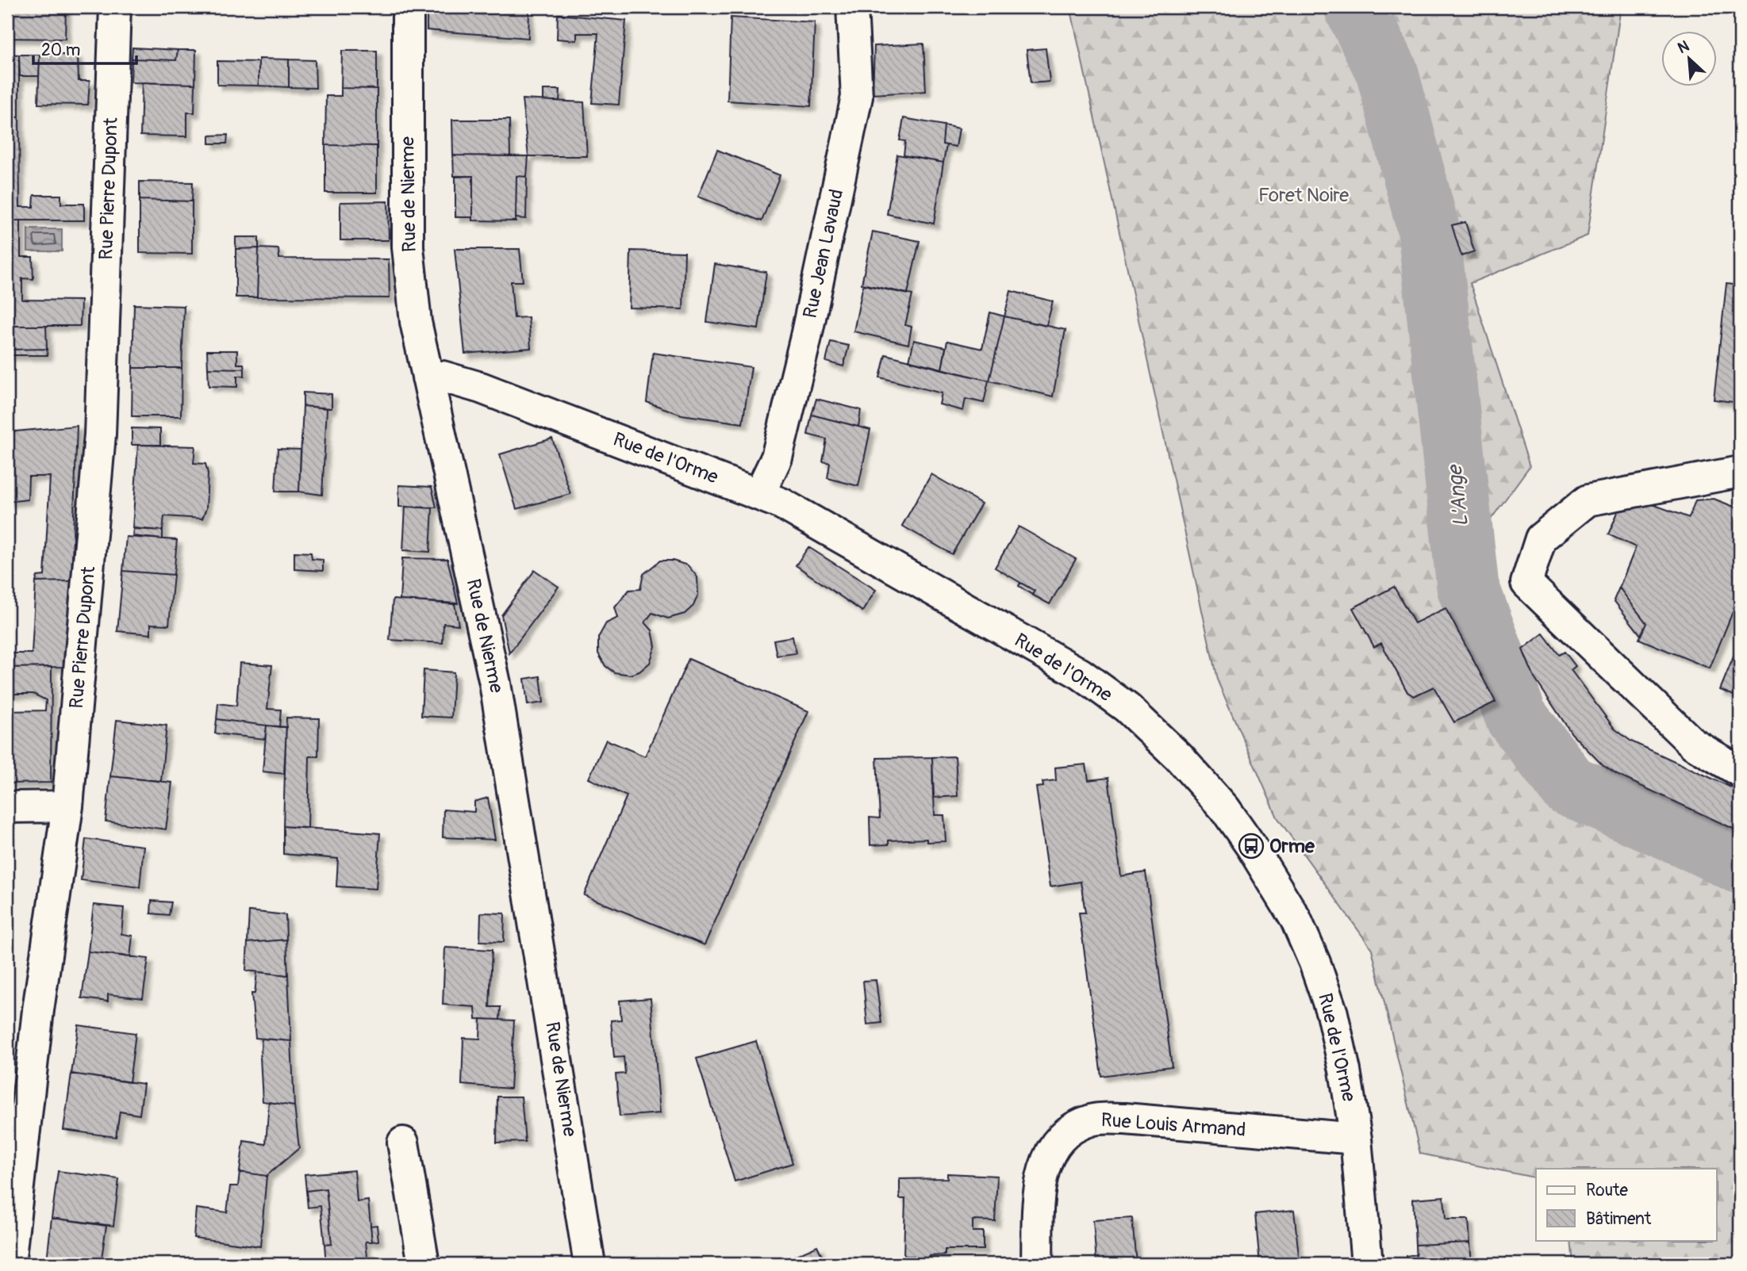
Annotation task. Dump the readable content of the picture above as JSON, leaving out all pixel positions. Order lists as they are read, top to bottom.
{
  "streets": {
    "street": [
      "Rue Pierre Dupont",
      "Rue de Nierme",
      "Rue Jean Lavaud",
      "Rue de l'Orme",
      "Rue Louis Armand"
    ]
  },
  "crossings": [
    ["Rue de Nierme", "Rue de l'Orme"],
    ["Rue Jean Lavaud", "Rue de l'Orme"],
    ["Rue de l'Orme", "Rue Louis Armand"]
  ],
  "water": ["L'Ange"],
  "parks": ["Foret Noire"],
  "places": {
    "bus stop": ["Orme"]
  },
  "legend": ["Route", "Bâtiment"],
  "scale_bar": "20 m",
  "north": "top left"
}
